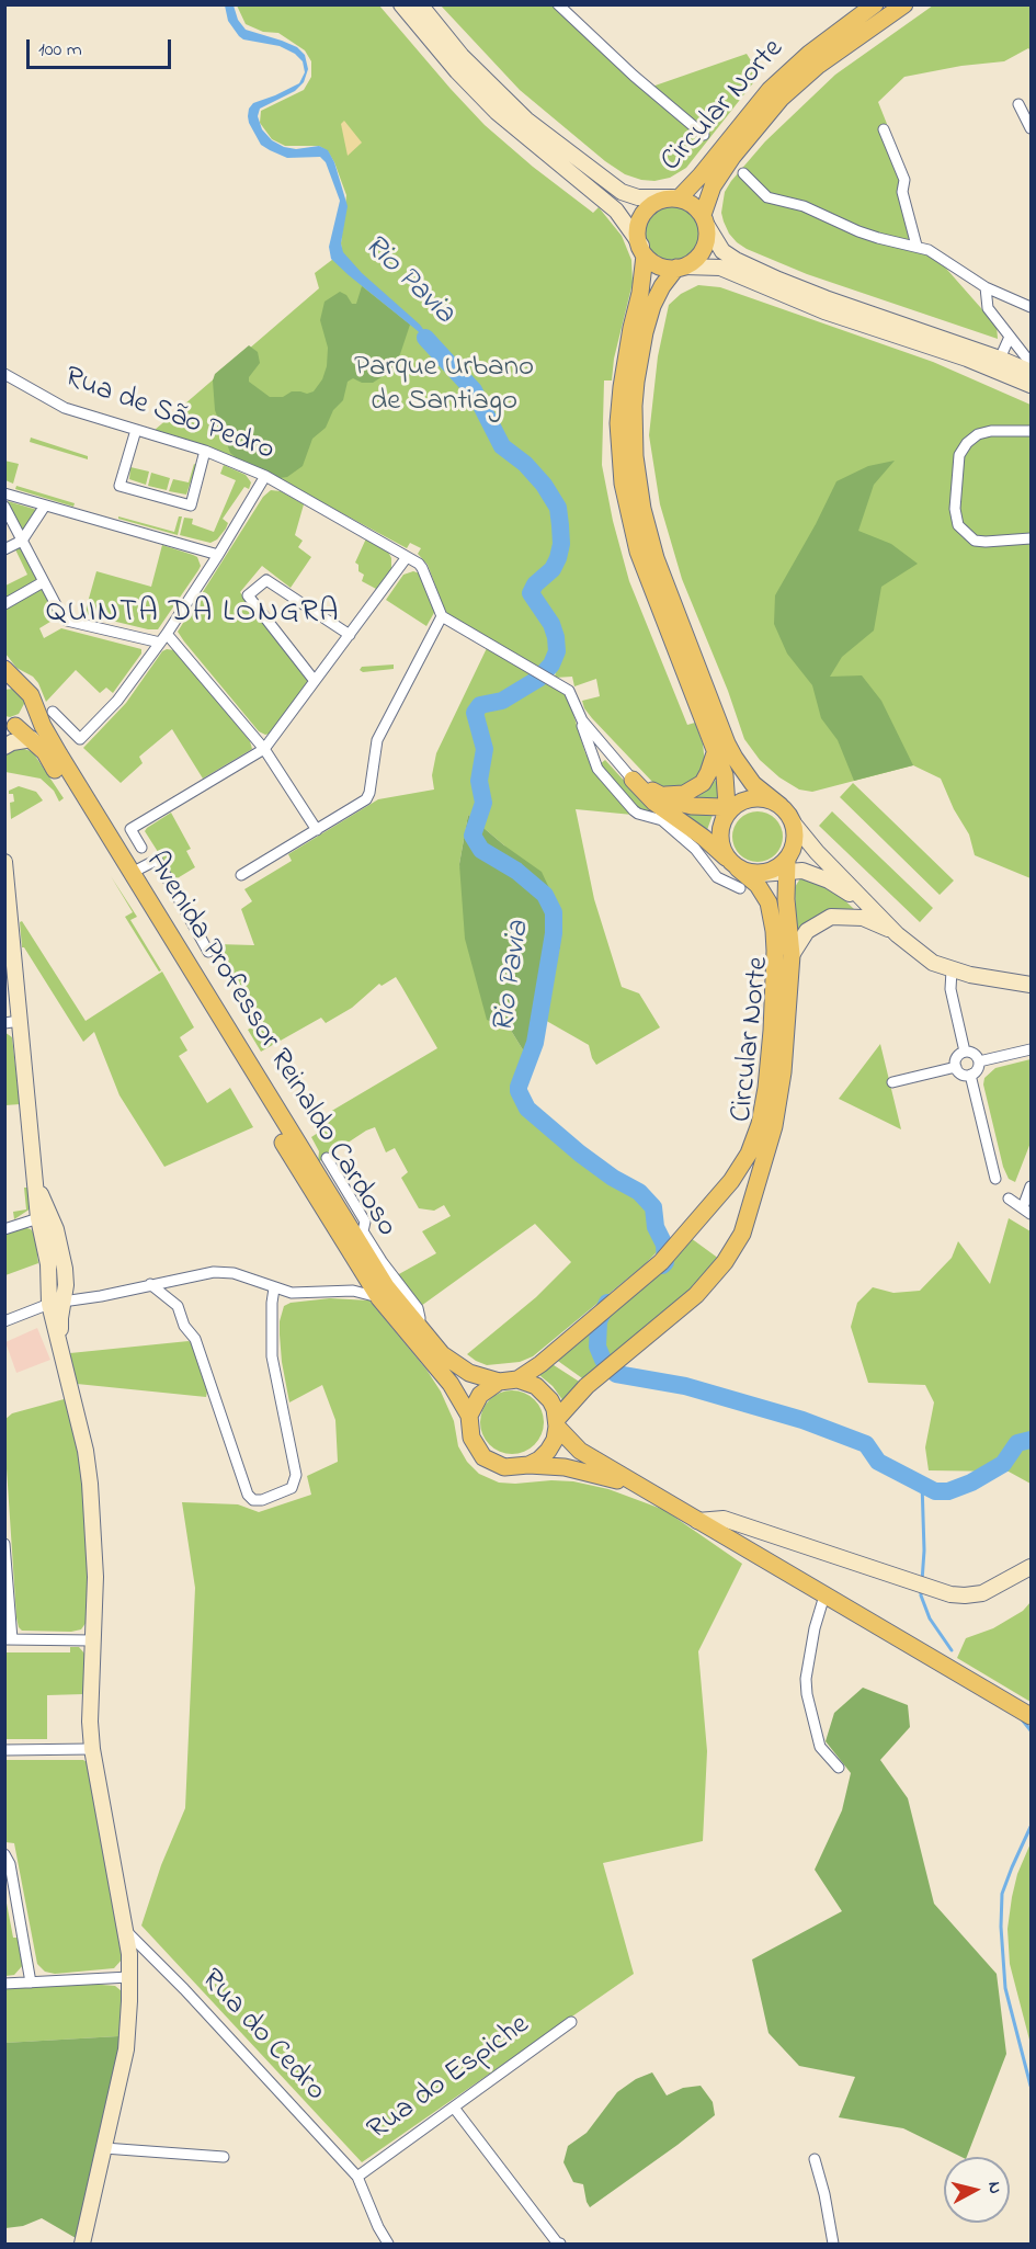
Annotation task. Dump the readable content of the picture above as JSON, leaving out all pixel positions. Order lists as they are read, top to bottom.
{
  "streets": {
    "main road": ["Circular Norte", "Avenida Professor Reinaldo Cardoso"],
    "street": ["Rua de São Pedro", "Rua do Cedro", "Rua do Espiche"]
  },
  "crossings": [
    ["Circular Norte", "Avenida Professor Reinaldo Cardoso"],
    ["Rua do Cedro", "Rua do Espiche"]
  ],
  "districts": ["QUINTA DA LONGRA"],
  "water": ["Rio Pavia"],
  "parks": ["Parque Urbano de Santiago"],
  "scale_bar": "100 m",
  "north": "right"
}
